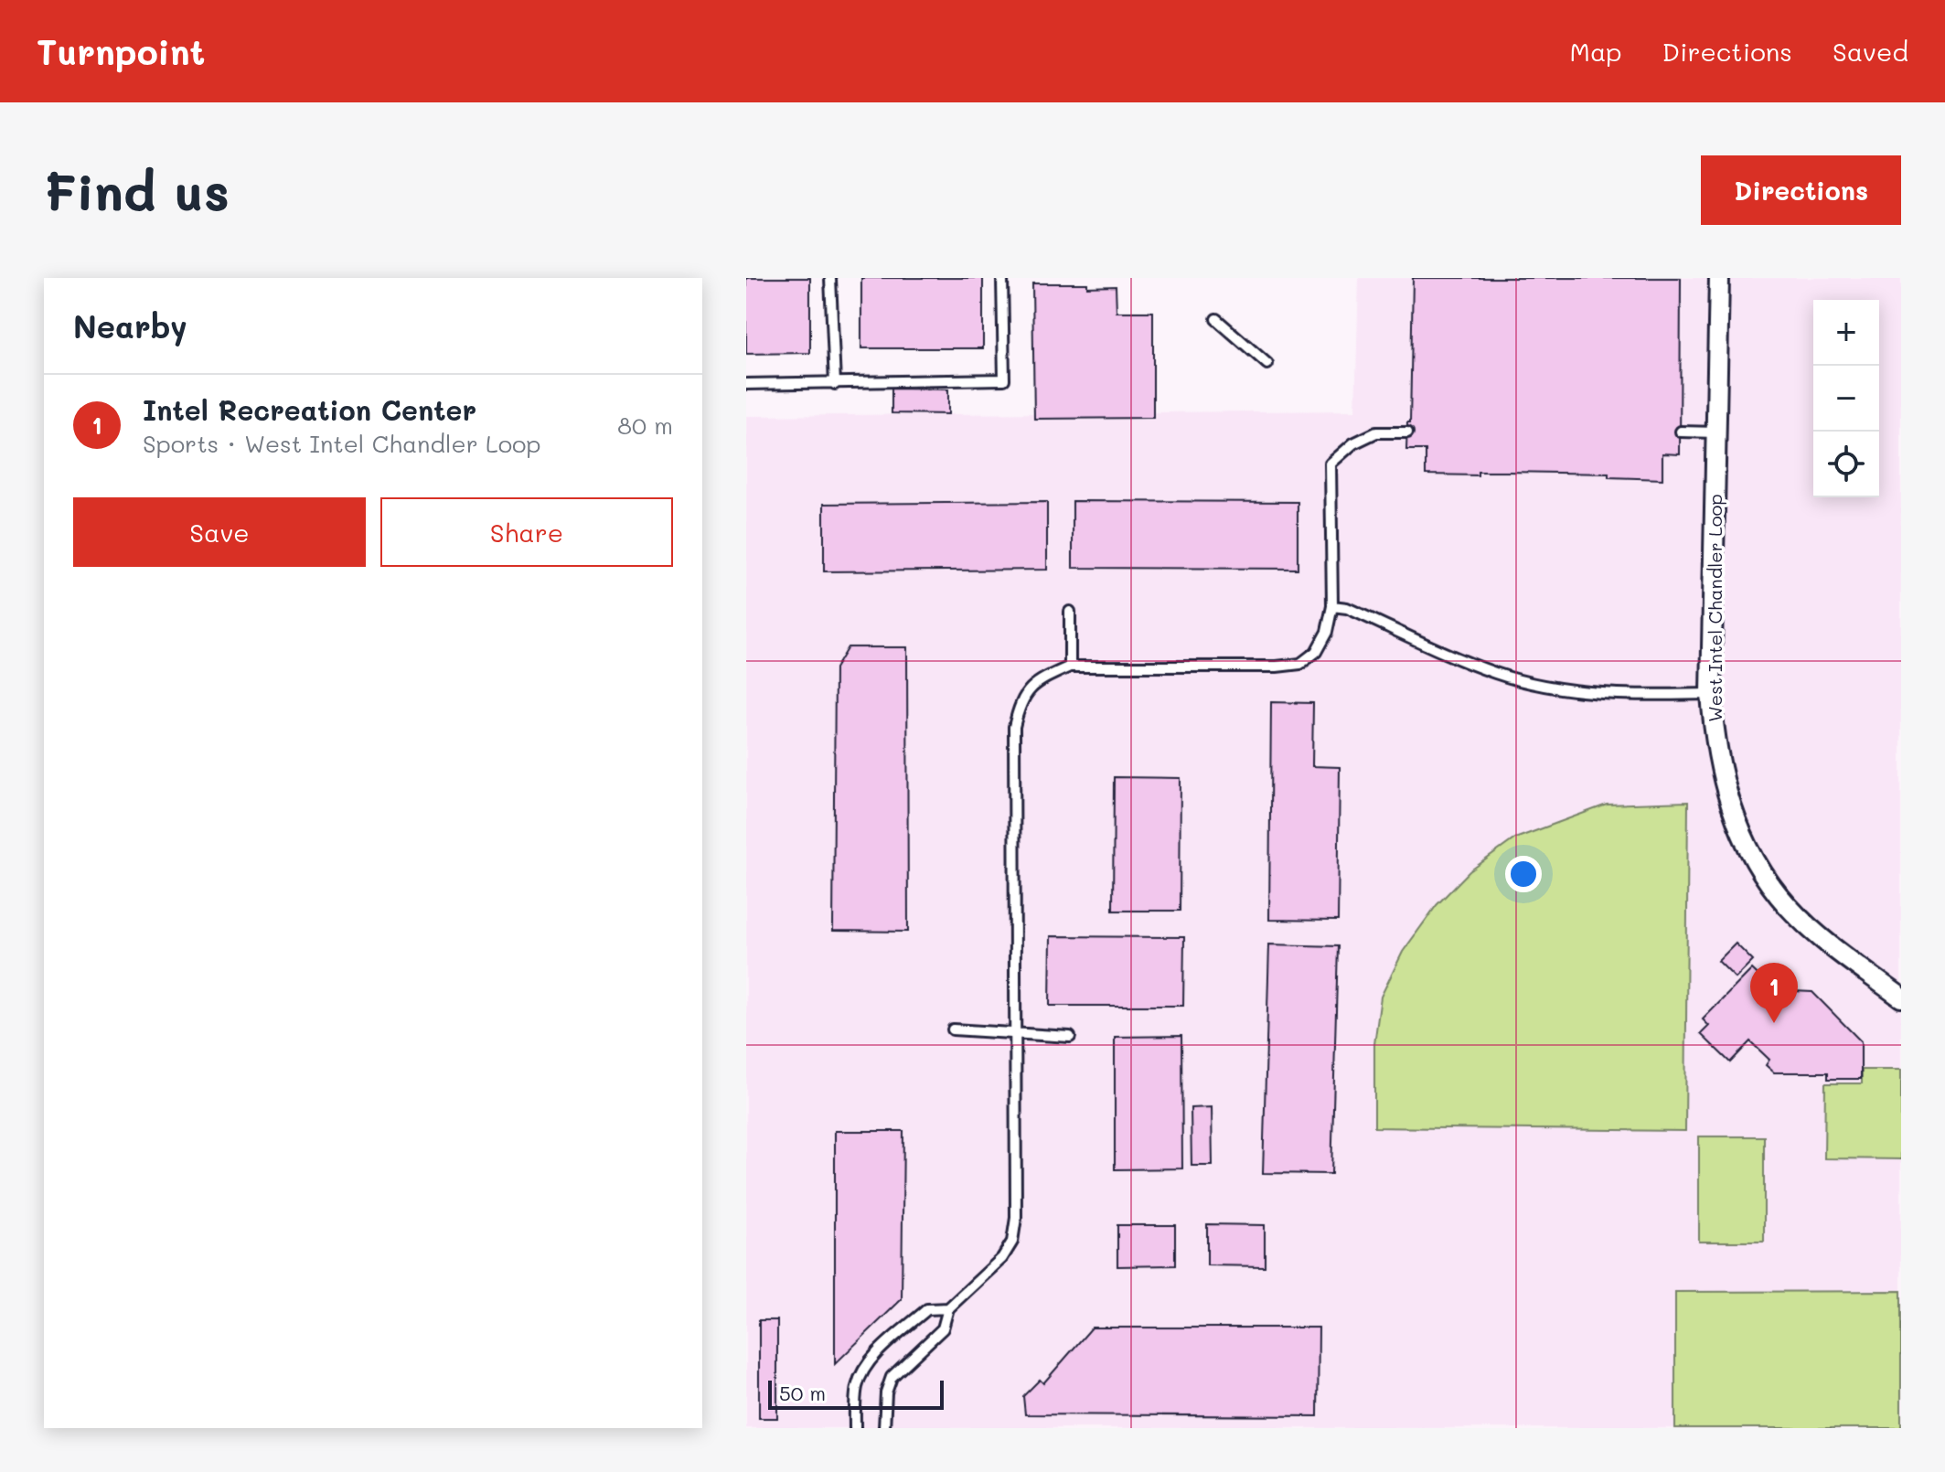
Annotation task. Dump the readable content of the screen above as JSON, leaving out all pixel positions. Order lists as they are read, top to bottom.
{
  "streets": {
    "street": ["West Intel Chandler Loop"]
  },
  "scale_bar": "50 m",
  "page": {
    "header": "Turnpoint",
    "nav": ["Map", "Directions", "Saved"],
    "buttons": [
      "Directions",
      ["Save", "Share"]
    ],
    "title": "Find us",
    "heading": "Nearby",
    "map_buttons": ["+", "−"],
    "list": [
      {
        "mark": "1",
        "name": "Intel Recreation Center",
        "note": "Sports · West Intel Chandler Loop",
        "value": "80 m"
      }
    ],
    "pins": "1",
    "scale": "50 m"
  }
}
